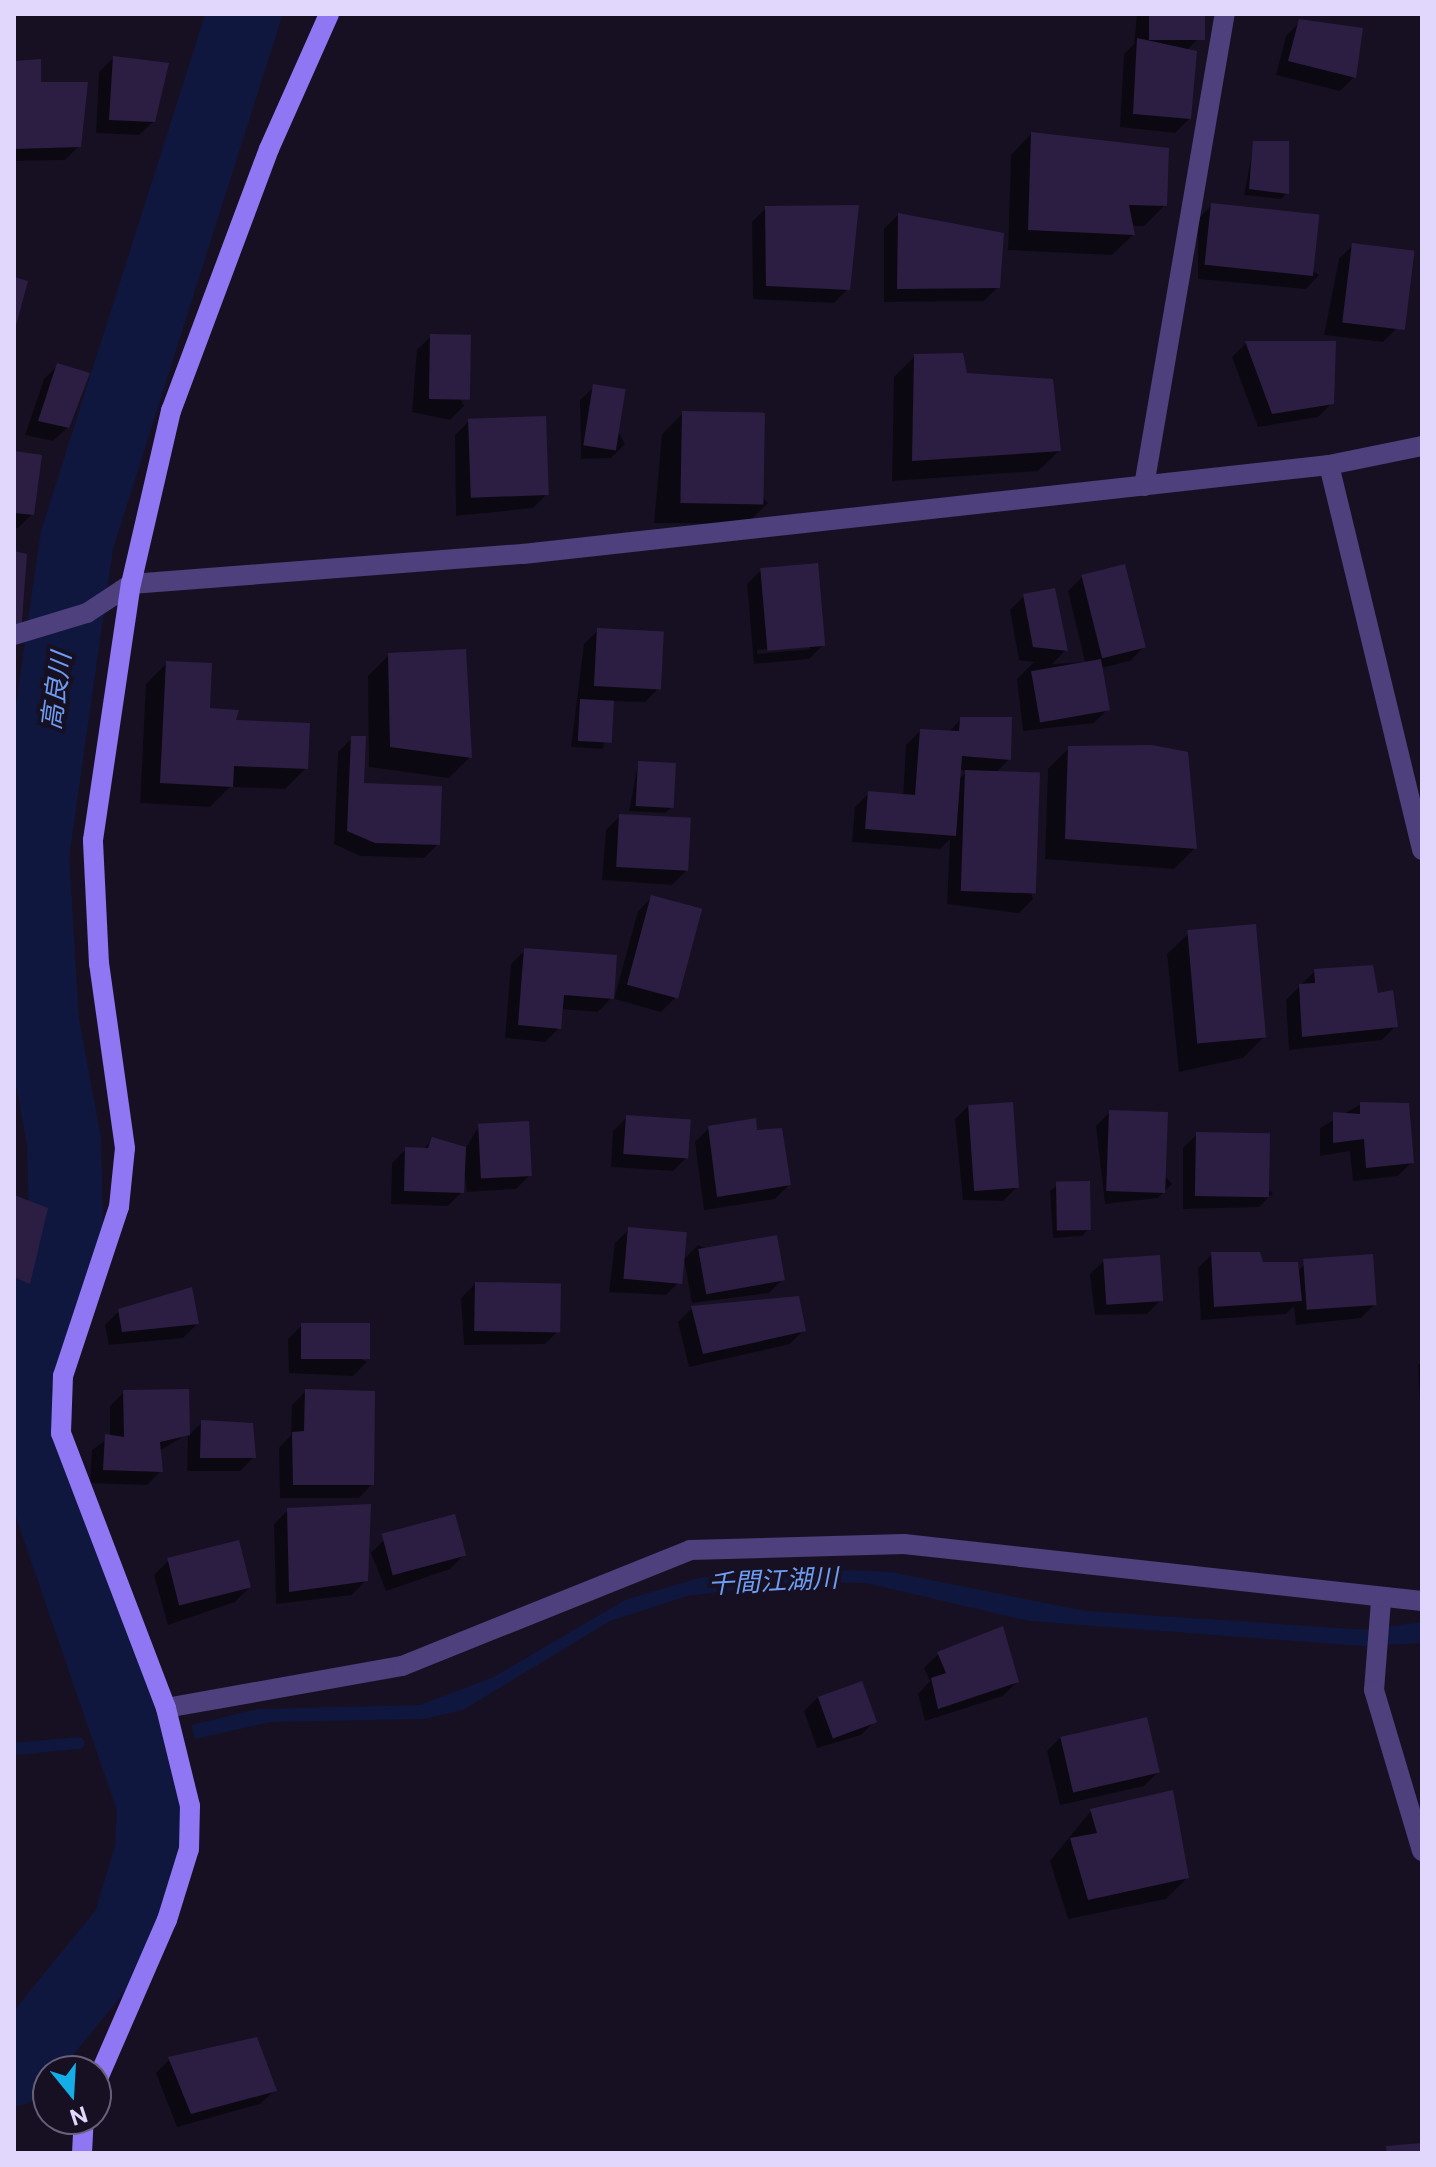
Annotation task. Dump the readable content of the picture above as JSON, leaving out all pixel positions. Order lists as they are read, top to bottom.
{
  "water": ["高良川", "千間江湖川"],
  "north": "bottom"
}
